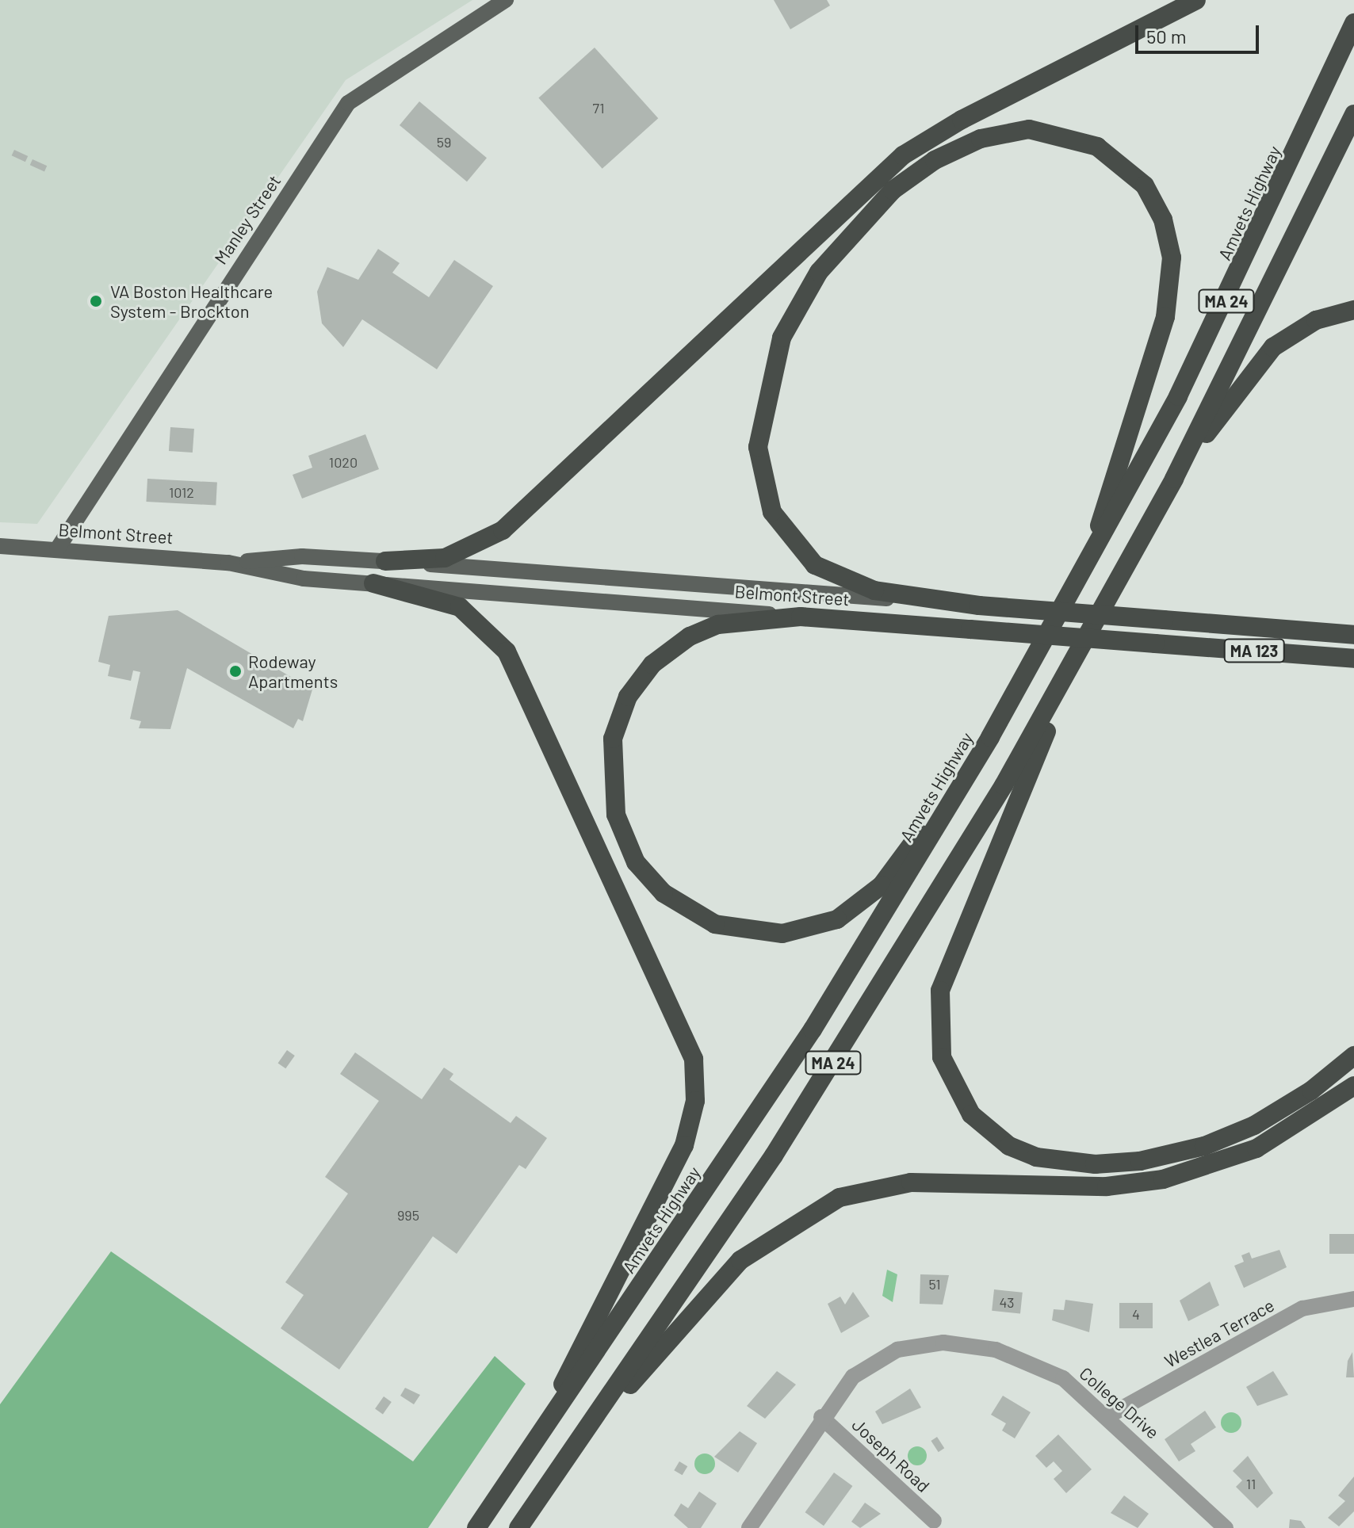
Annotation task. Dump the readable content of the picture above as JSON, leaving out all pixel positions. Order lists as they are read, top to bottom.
{
  "streets": {
    "highway": [
      "Amvets Highway",
      "MA 24",
      "Belmont Street",
      "MA 123"
    ],
    "main road": ["Manley Street"],
    "street": ["Westlea Terrace", "College Drive", "Joseph Road"]
  },
  "crossings": [
    ["Manley Street", "Belmont Street"],
    ["Westlea Terrace", "College Drive"],
    ["College Drive", "Joseph Road"]
  ],
  "places": ["VA Boston Healthcare System - Brockton", "Rodeway Apartments"],
  "house_numbers": [
    "71",
    "59",
    "1020",
    "1012",
    "995",
    "51",
    "43",
    "4",
    "11"
  ],
  "scale_bar": "50 m"
}
